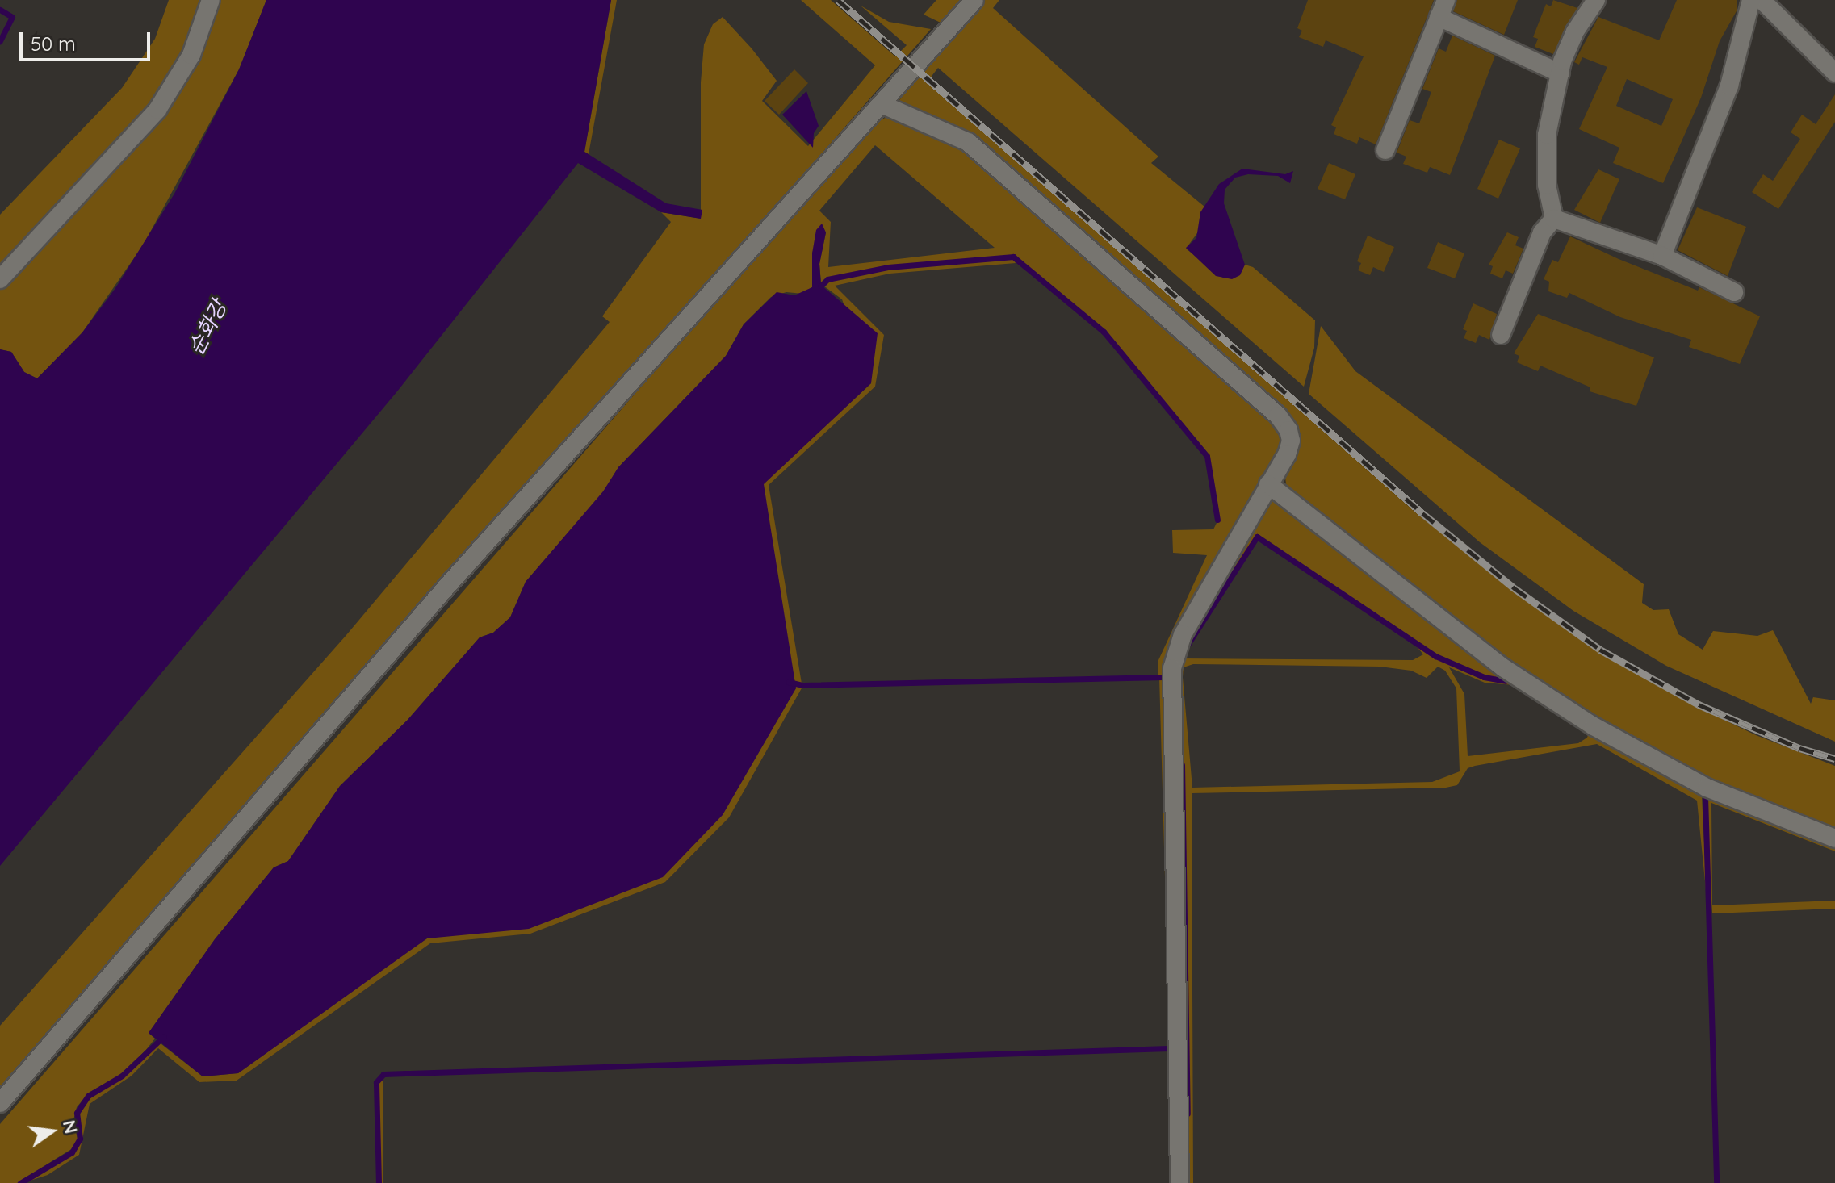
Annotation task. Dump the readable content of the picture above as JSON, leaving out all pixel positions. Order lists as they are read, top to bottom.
{
  "water": ["순화강"],
  "scale_bar": "50 m",
  "north": "right"
}
